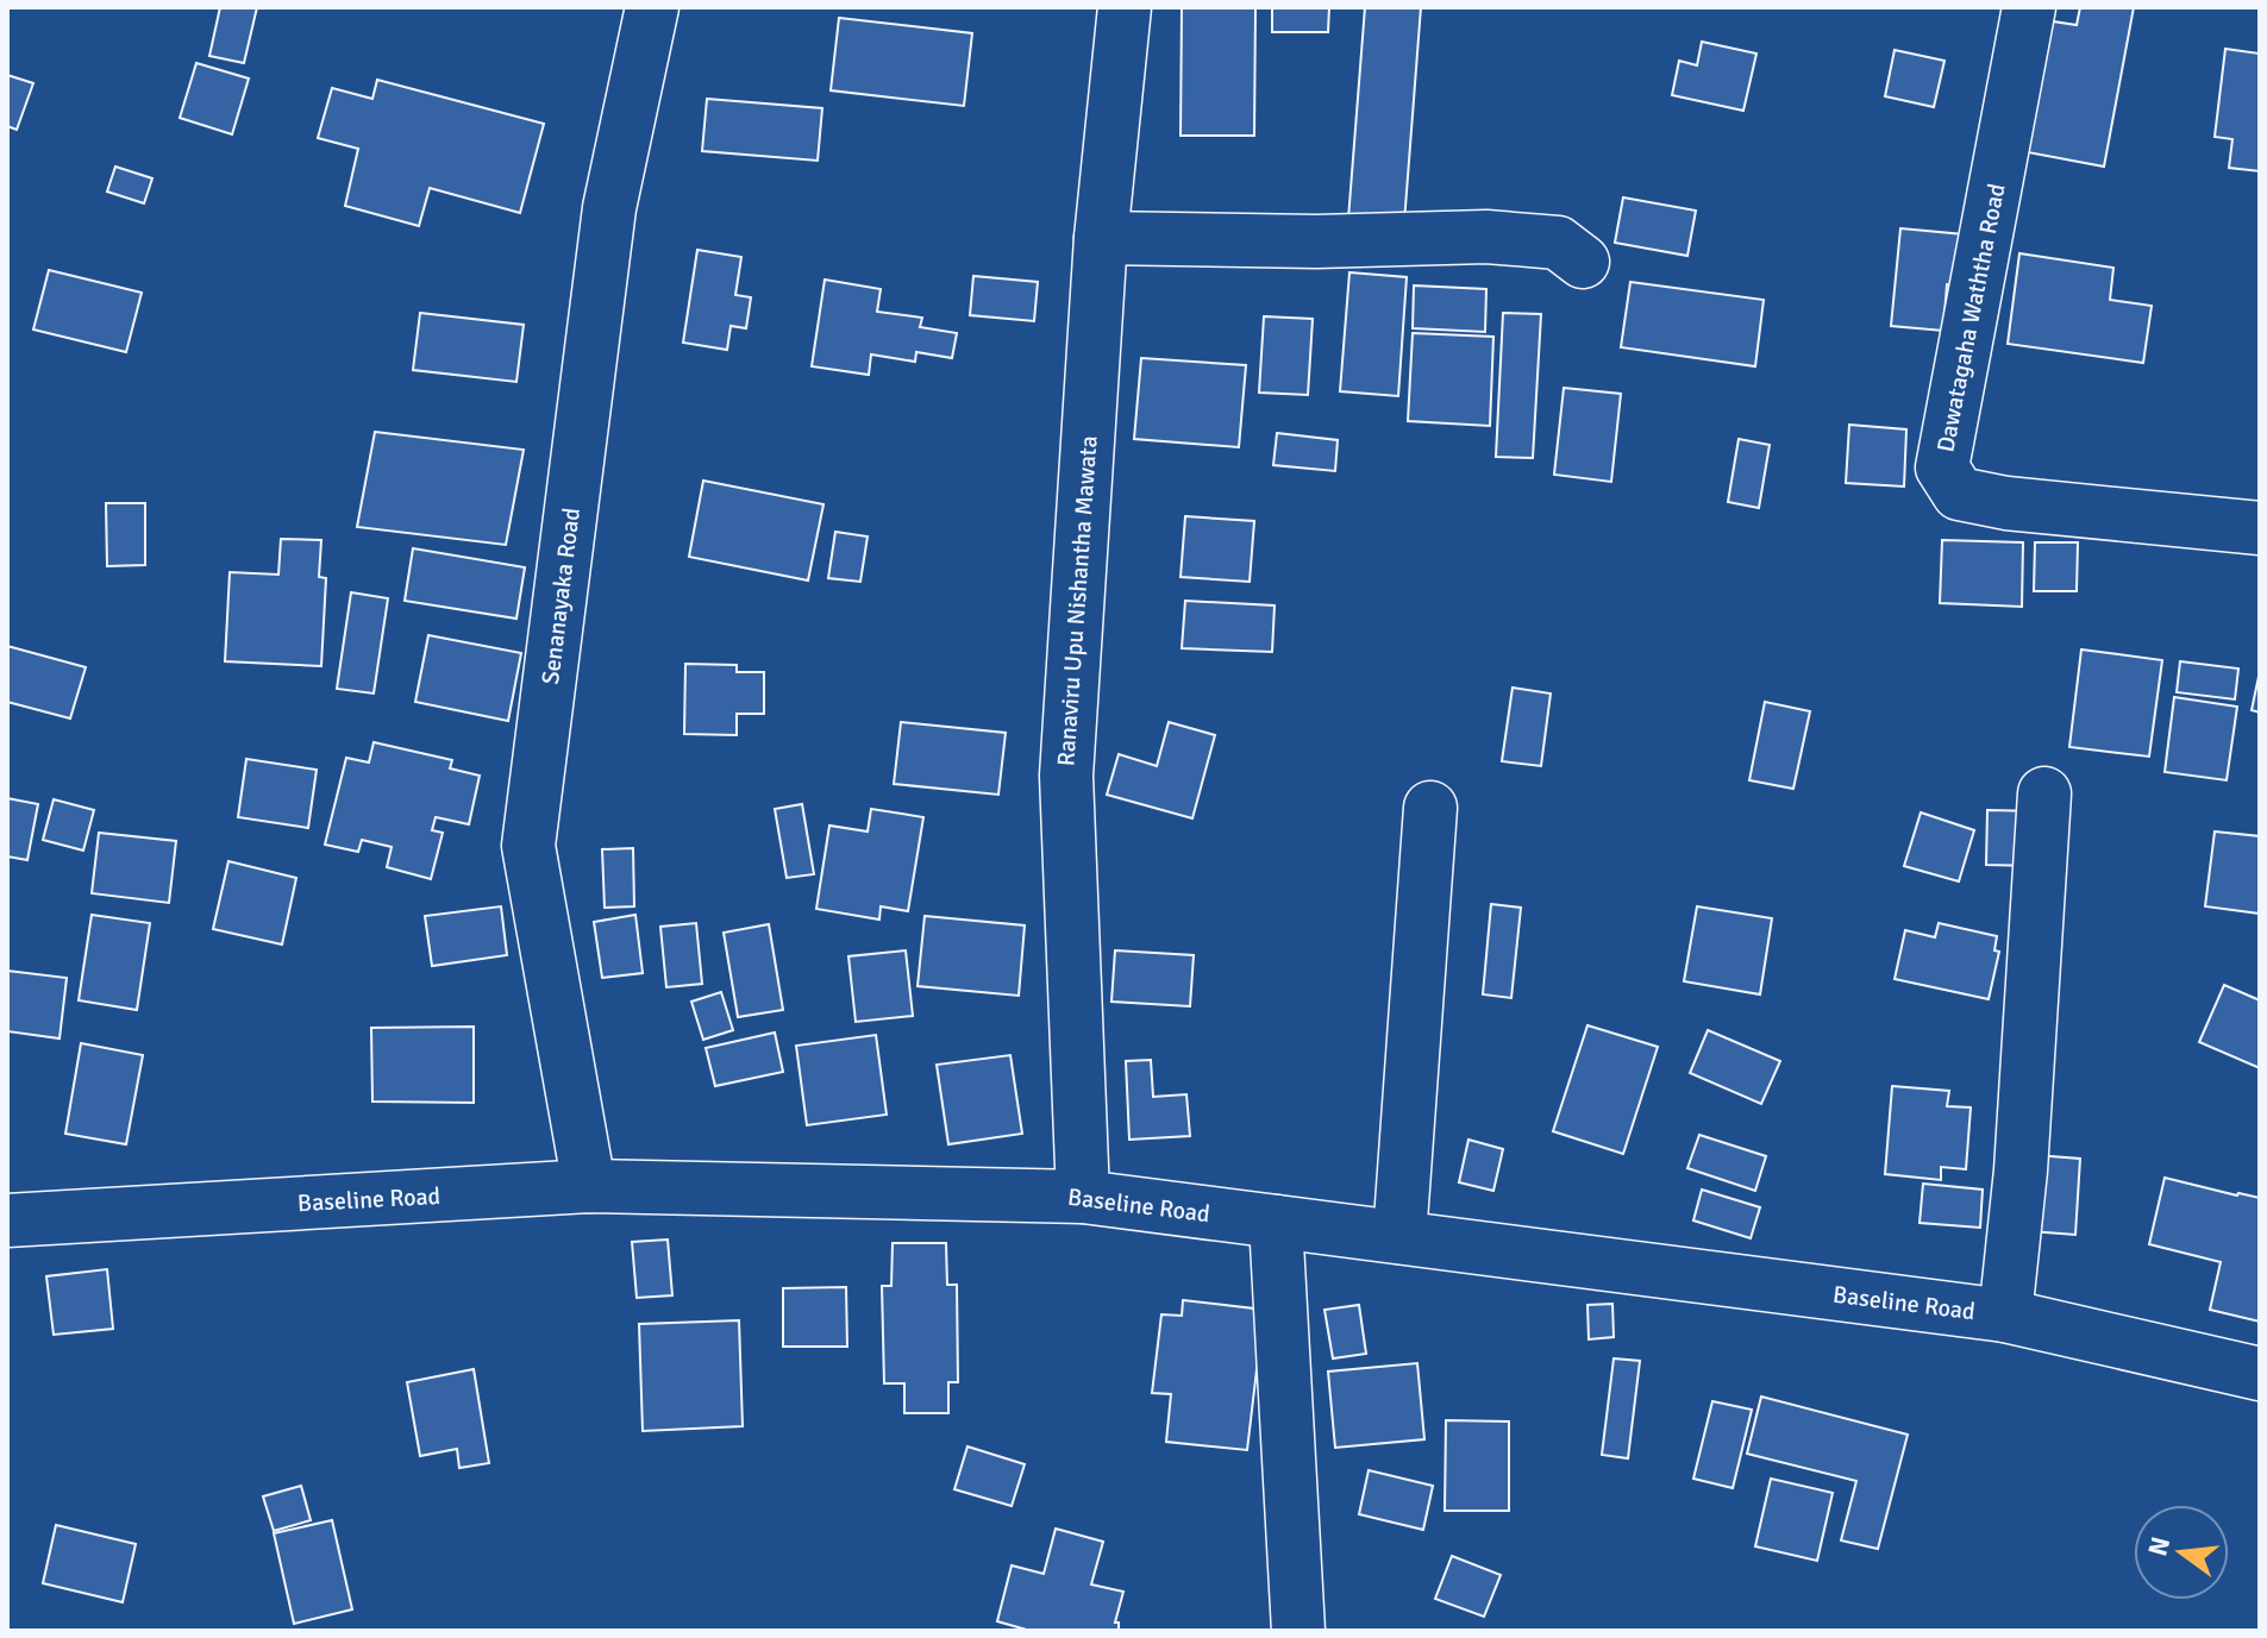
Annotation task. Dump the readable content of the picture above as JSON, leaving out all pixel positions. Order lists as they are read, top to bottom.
{
  "streets": {
    "street": [
      "Dawatagaha Waththa Road",
      "Senanayaka Road",
      "Ranaviru Upu Nishantha Mawata",
      "Baseline Road"
    ]
  },
  "crossings": [
    ["Senanayaka Road", "Baseline Road"],
    ["Ranaviru Upu Nishantha Mawata", "Baseline Road"]
  ],
  "north": "left"
}
